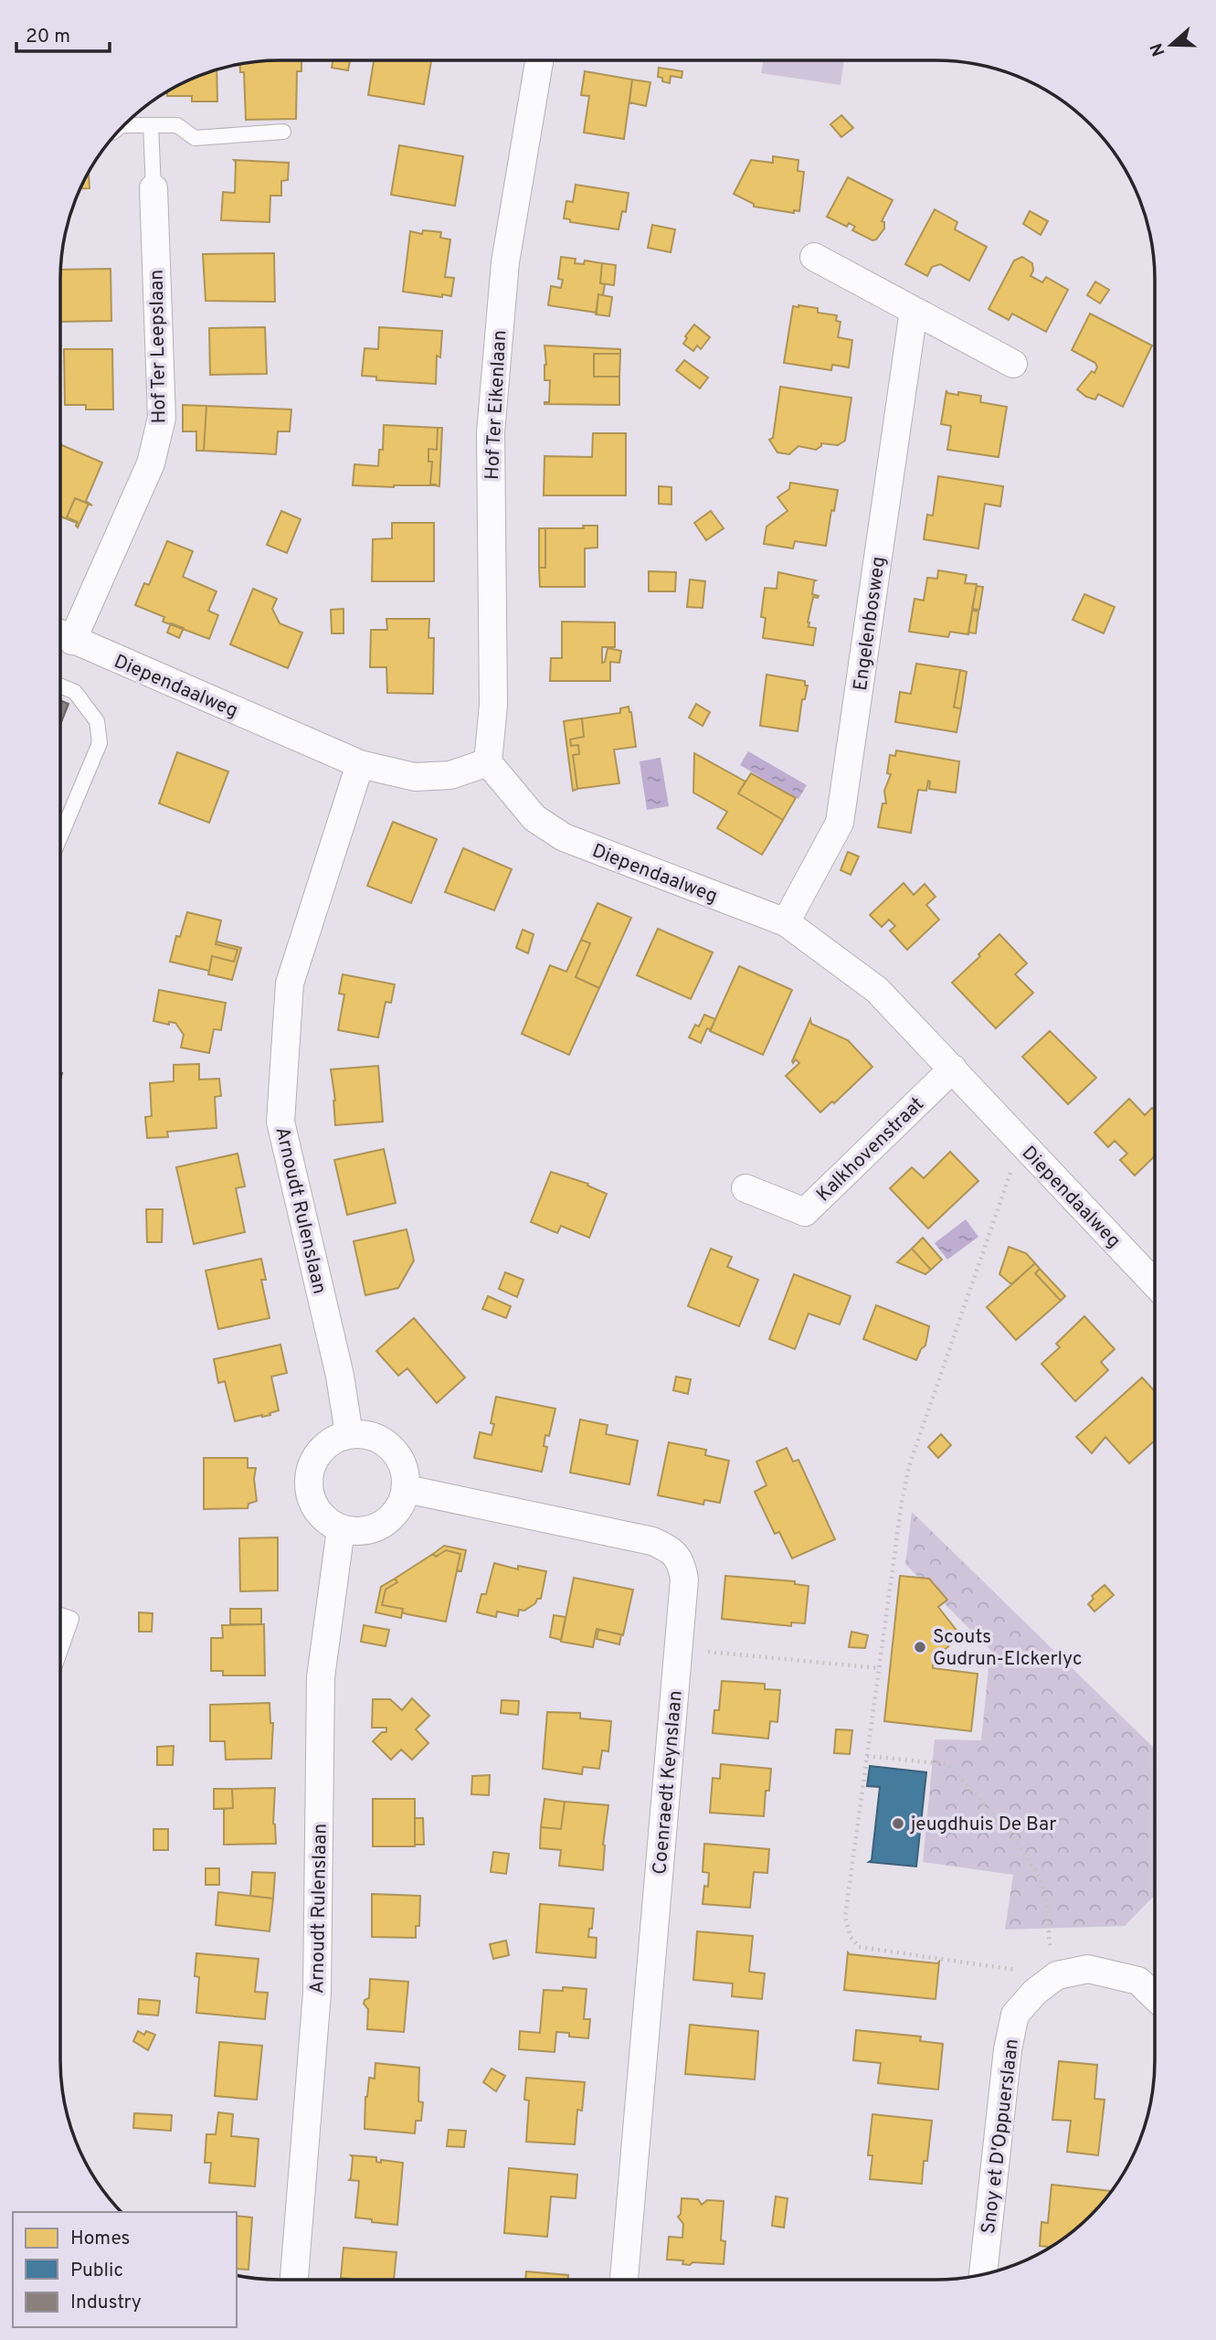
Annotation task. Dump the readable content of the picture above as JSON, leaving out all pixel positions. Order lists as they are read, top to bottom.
{
  "streets": {
    "street": [
      "Hof Ter Leepslaan",
      "Hof Ter Eikenlaan",
      "Engelenbosweg",
      "Diependaalweg",
      "Kalkhovenstraat",
      "Arnoudt Rulenslaan",
      "Coenraedt Keynslaan",
      "Snoy et D'Oppuerslaan"
    ]
  },
  "crossings": [
    ["Hof Ter Leepslaan", "Diependaalweg"],
    ["Hof Ter Eikenlaan", "Diependaalweg"],
    ["Engelenbosweg", "Diependaalweg"],
    ["Diependaalweg", "Kalkhovenstraat"],
    ["Diependaalweg", "Arnoudt Rulenslaan"],
    ["Arnoudt Rulenslaan", "Coenraedt Keynslaan"]
  ],
  "places": ["Scouts Gudrun-Elckerlyc", "jeugdhuis De Bar"],
  "legend": ["Homes", "Public", "Industry"],
  "scale_bar": "20 m",
  "north": "left"
}
